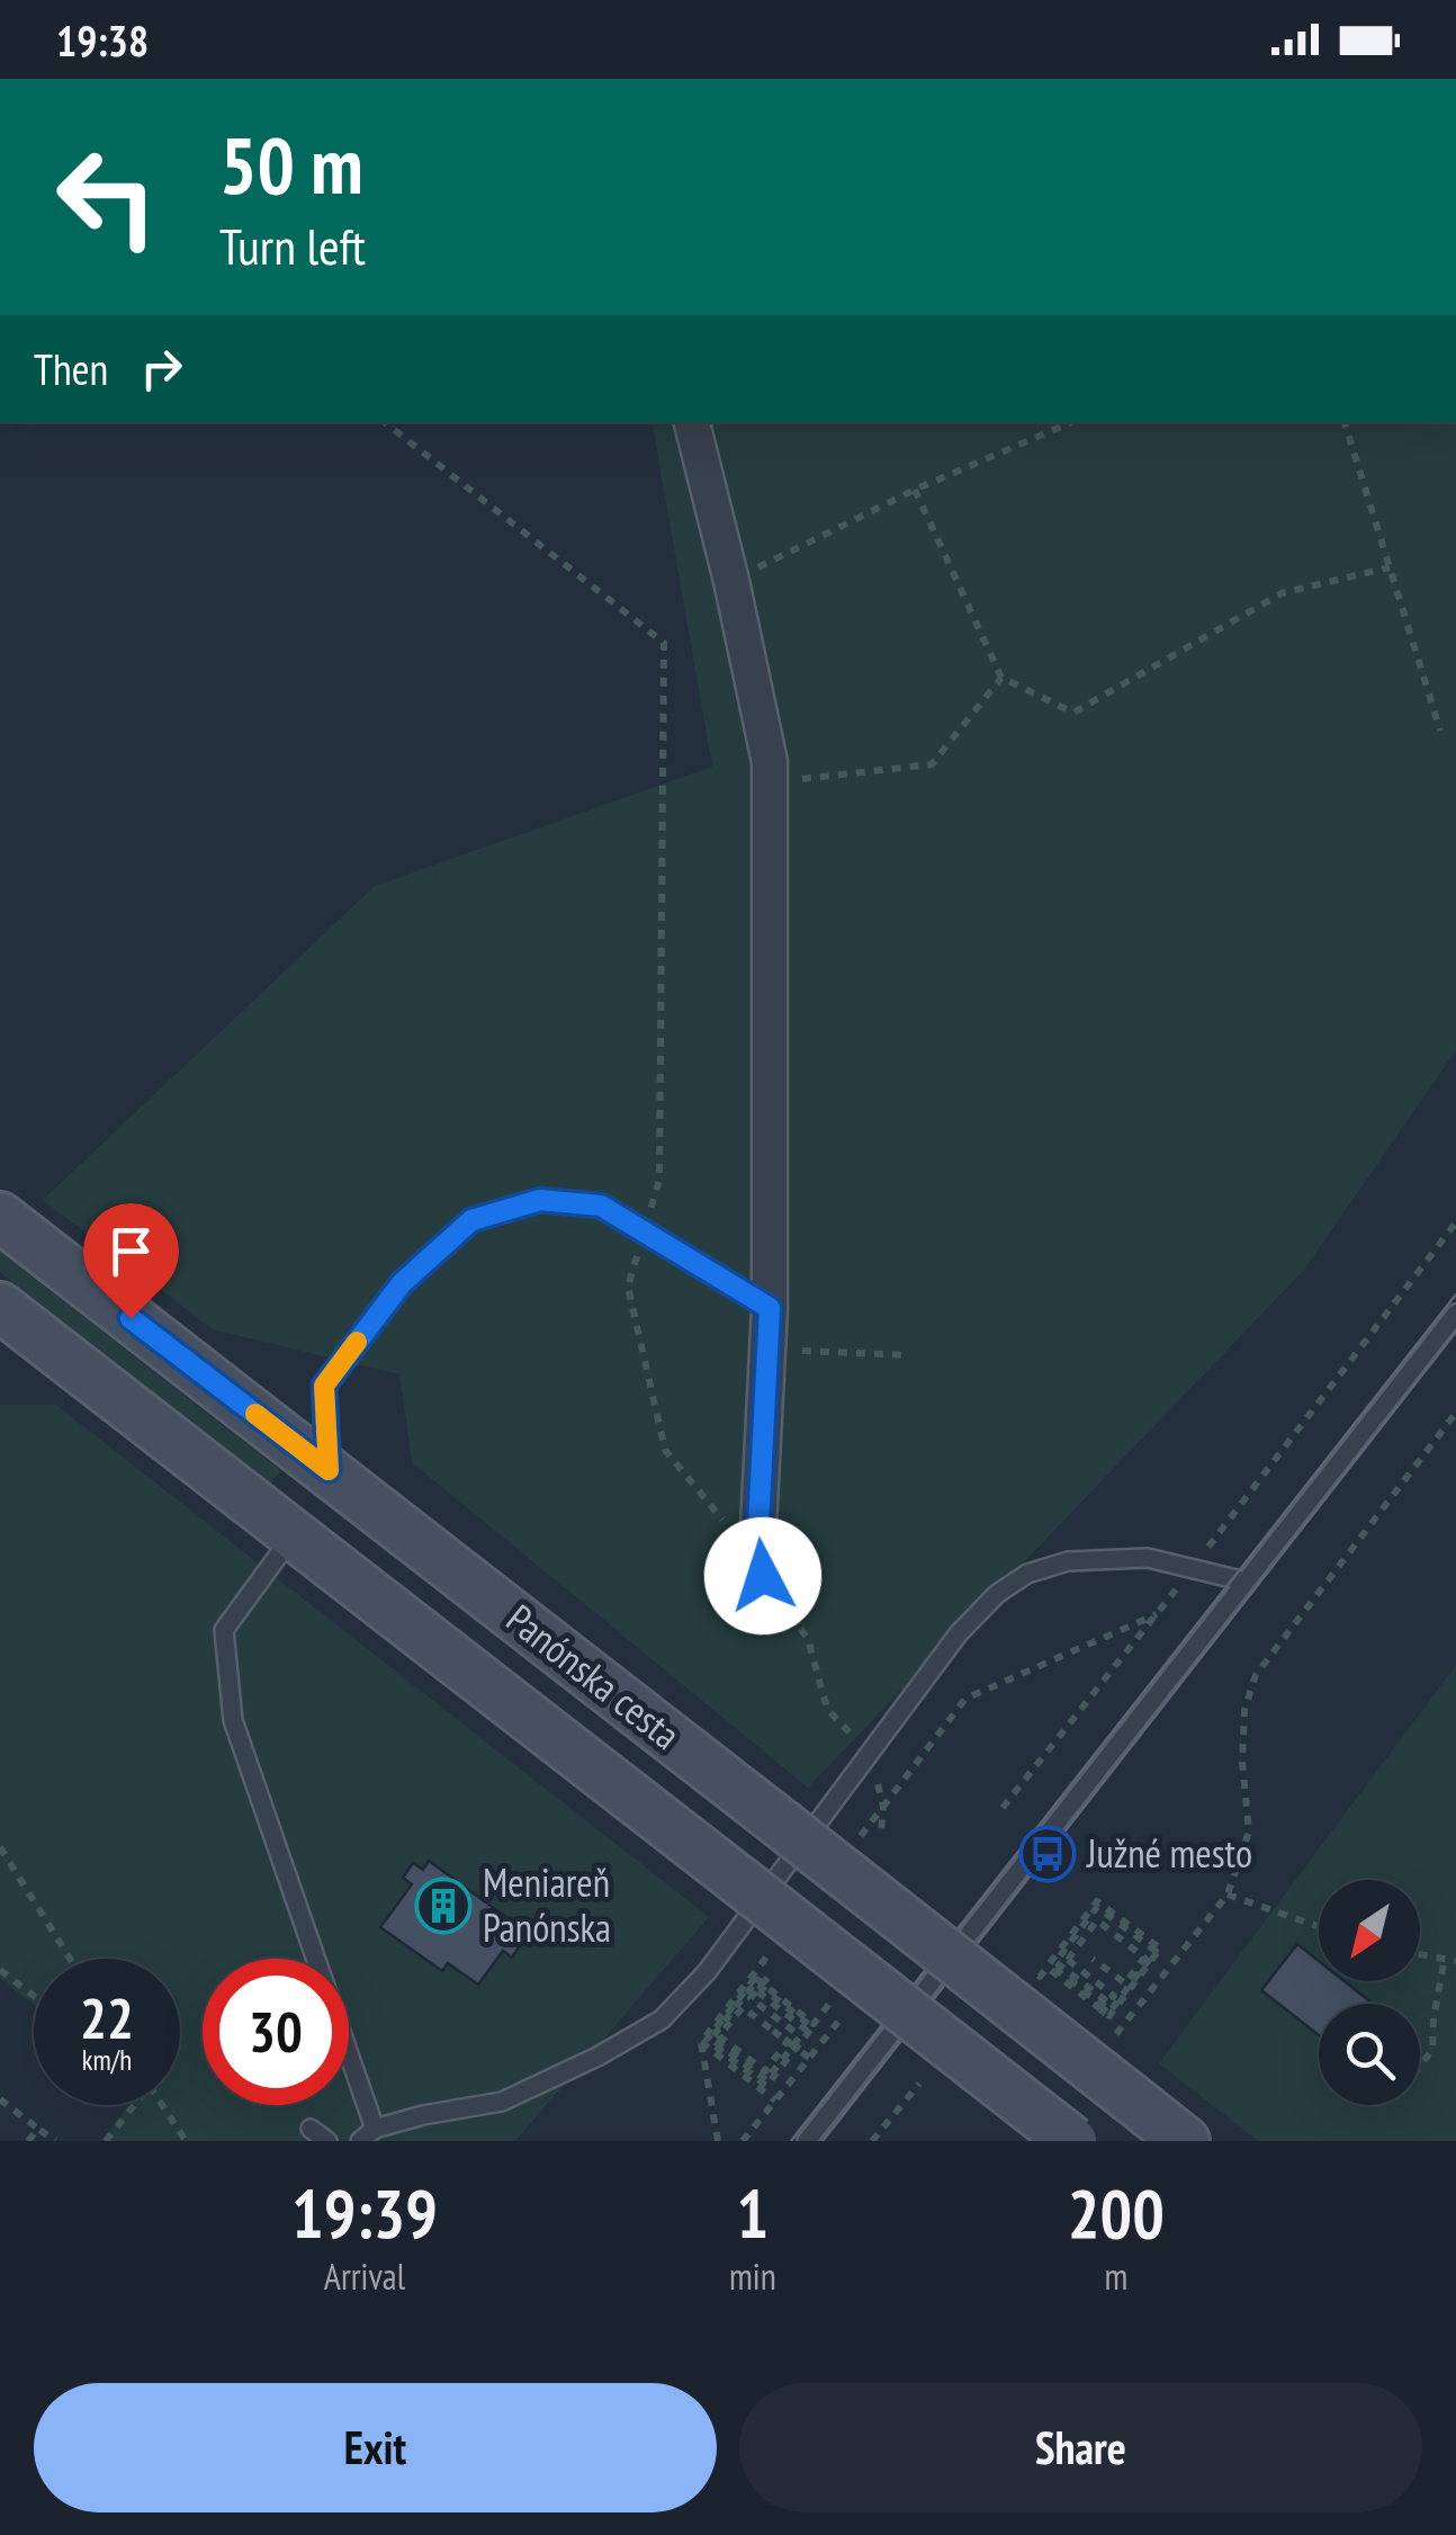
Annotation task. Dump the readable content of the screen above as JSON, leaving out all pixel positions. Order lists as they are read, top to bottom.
{
  "streets": {
    "main road": ["Panónska cesta"]
  },
  "places": {
    "bus stop": ["Južné mesto"],
    "building": ["Meniareň Panónska"]
  },
  "north": "bottom left",
  "page": {
    "status": "19:38",
    "turn": ["50 m", "Turn left"],
    "then": "Then",
    "speed": "22 km/h",
    "limit": "30",
    "eta": [
      "19:39",
      "Arrival",
      "1",
      "min",
      "200",
      "m"
    ],
    "buttons": ["Exit", "Share"]
  }
}
